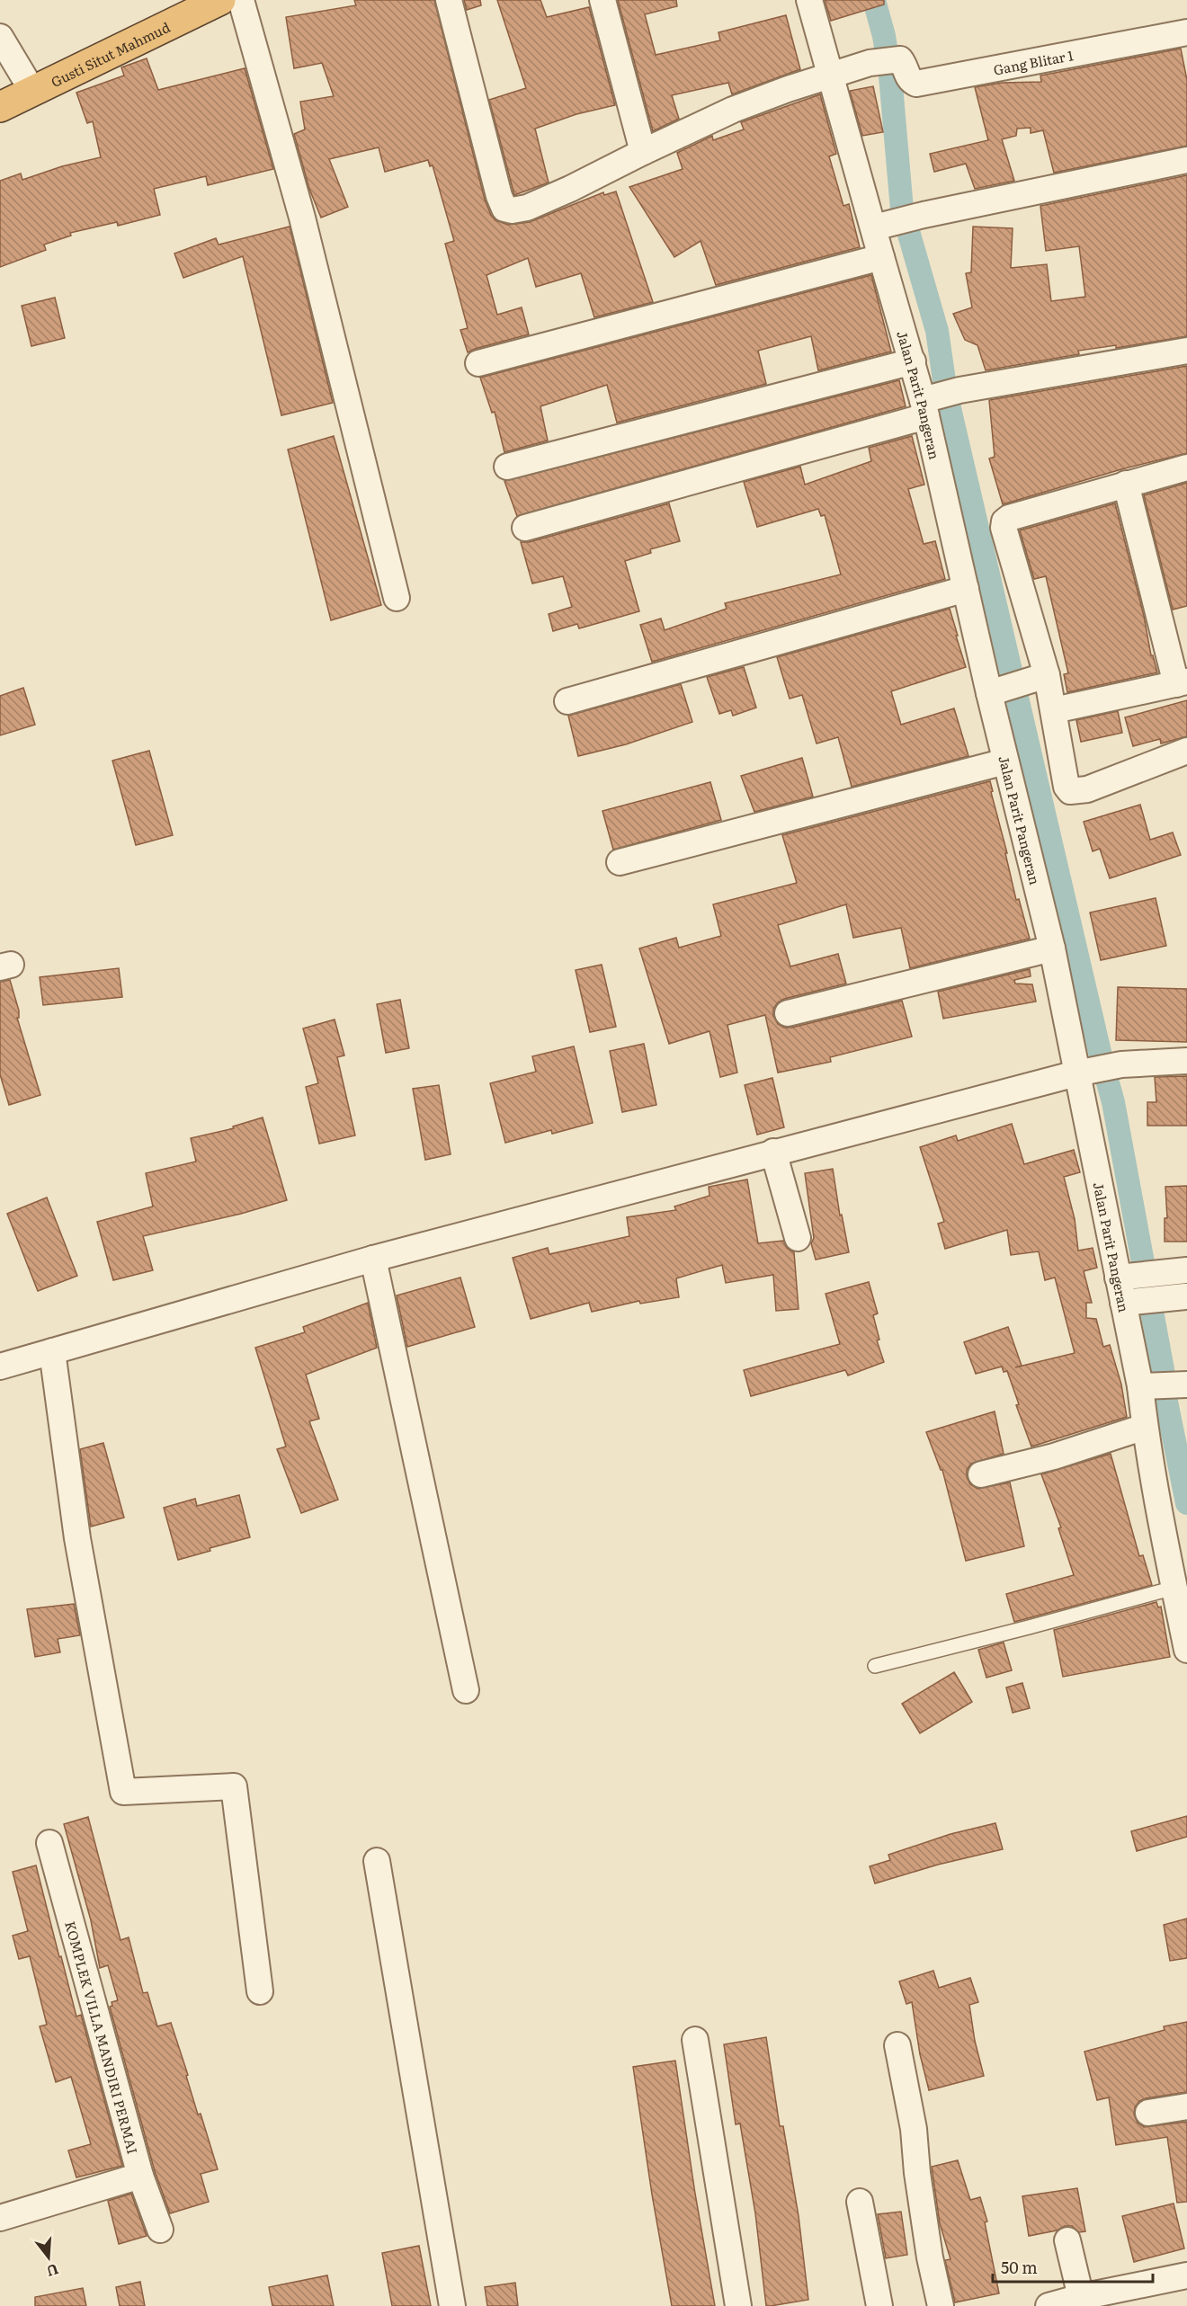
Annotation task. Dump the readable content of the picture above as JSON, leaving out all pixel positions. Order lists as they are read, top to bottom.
{
  "streets": {
    "highway": ["Gusti Situt Mahmud"],
    "street": ["Gang Blitar 1", "Jalan Parit Pangeran", "KOMPLEK VILLA MANDIRI PERMAI"]
  },
  "crossings": [
    ["Gang Blitar 1", "Jalan Parit Pangeran"]
  ],
  "scale_bar": "50 m",
  "north": "bottom"
}
